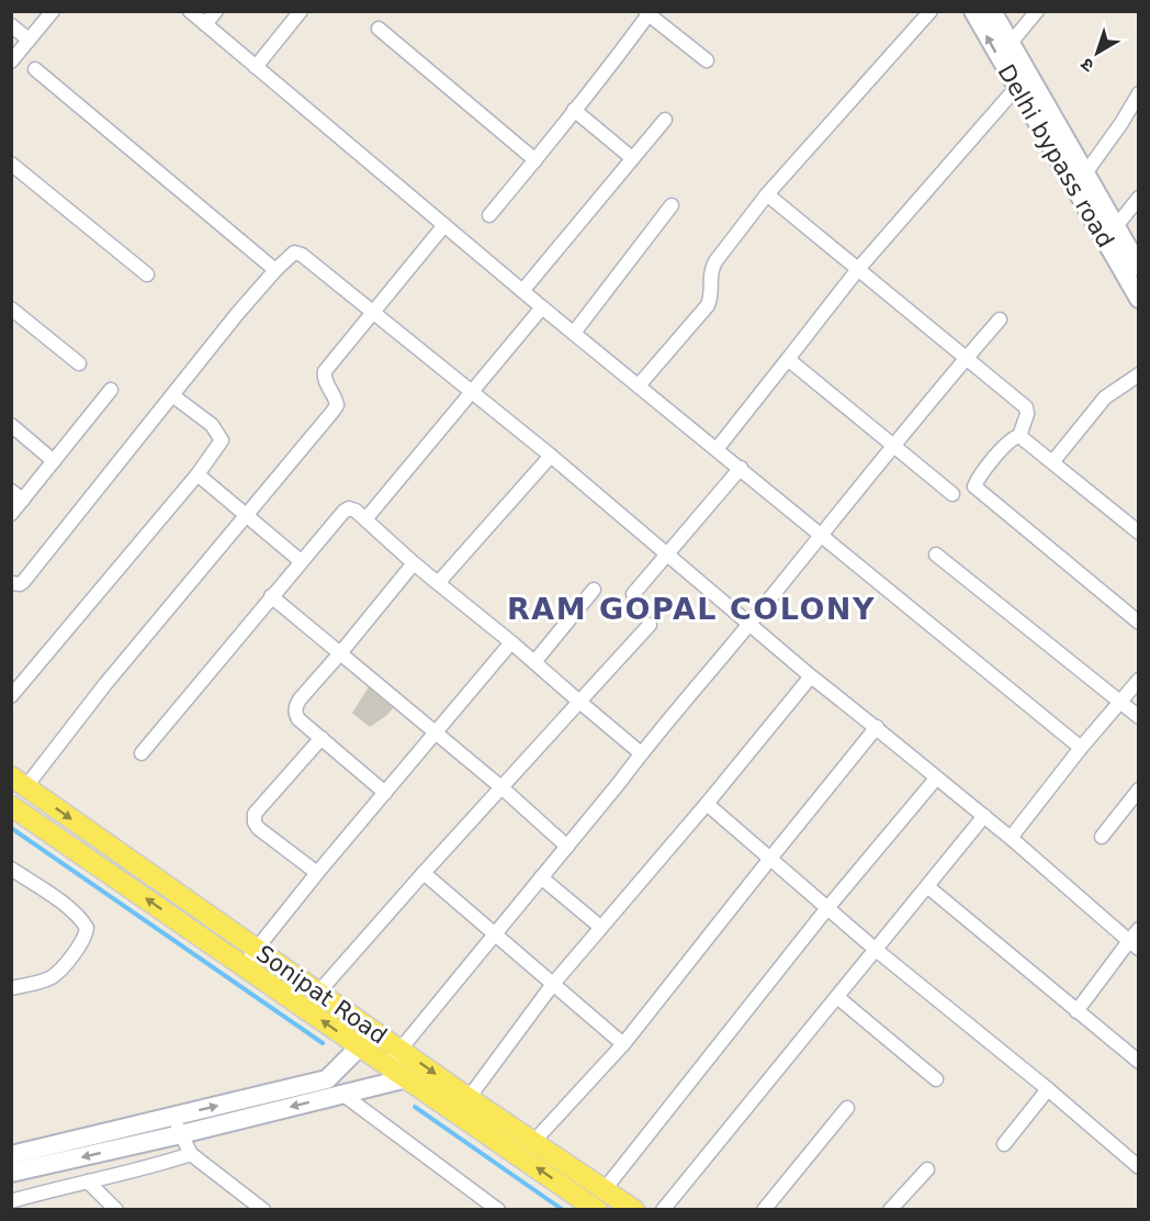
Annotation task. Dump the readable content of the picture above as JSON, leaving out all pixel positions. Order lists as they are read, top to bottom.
{
  "streets": {
    "main road": ["Sonipat Road"],
    "street": ["Delhi bypass road"]
  },
  "districts": ["RAM GOPAL COLONY"],
  "north": "bottom left"
}
